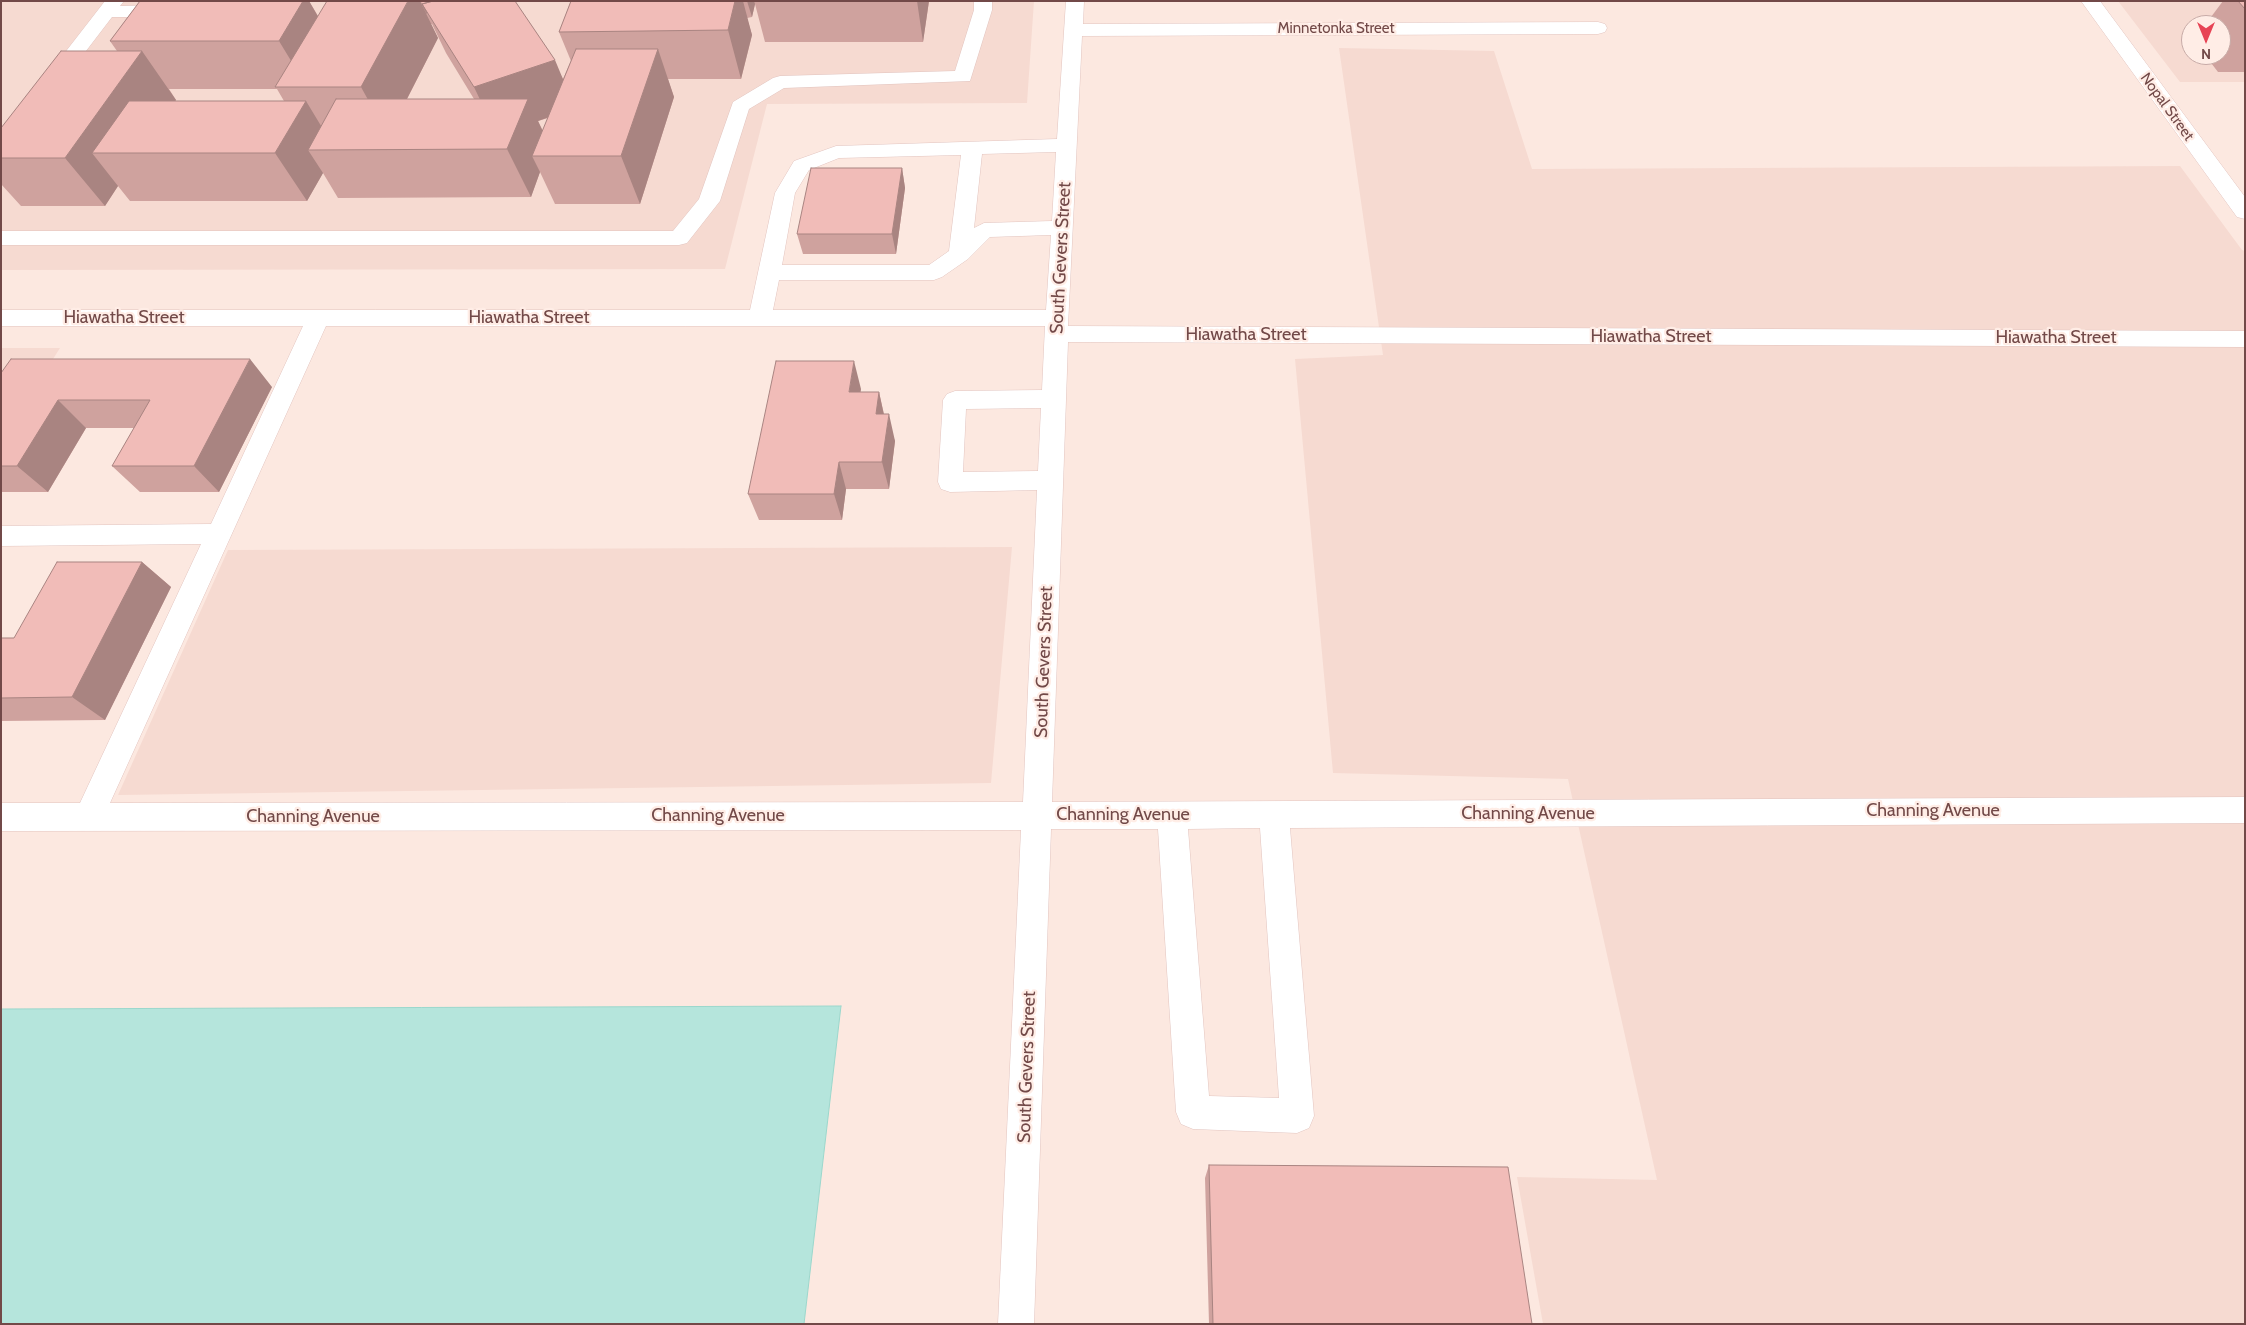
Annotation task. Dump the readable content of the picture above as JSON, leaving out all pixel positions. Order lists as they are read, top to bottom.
{
  "streets": {
    "street": [
      "Minnetonka Street",
      "Nopal Street",
      "South Gevers Street",
      "Hiawatha Street",
      "Channing Avenue"
    ]
  },
  "crossings": [
    ["Minnetonka Street", "South Gevers Street"],
    ["South Gevers Street", "Hiawatha Street"],
    ["South Gevers Street", "Channing Avenue"]
  ],
  "north": "bottom"
}
